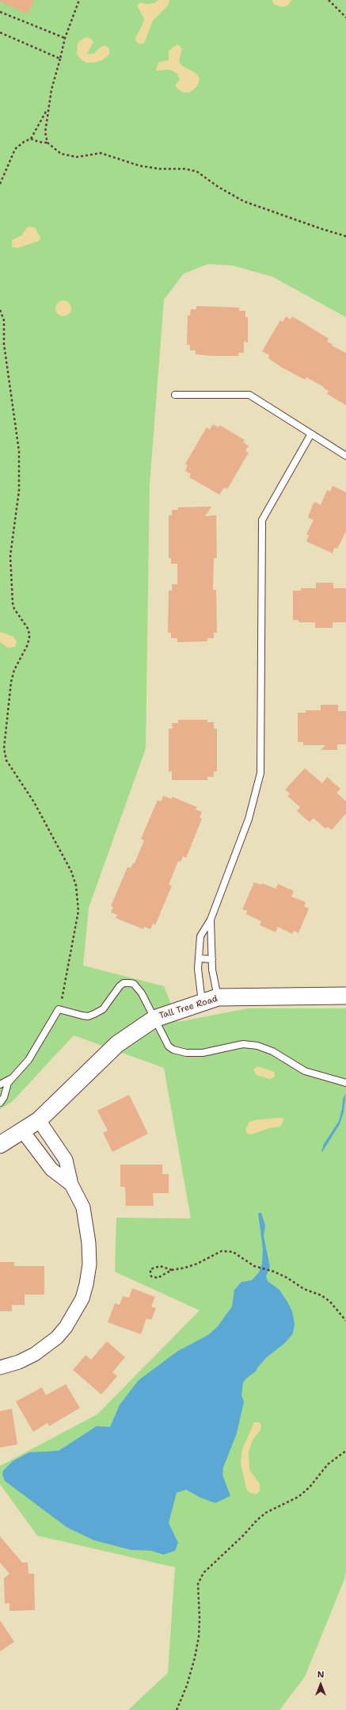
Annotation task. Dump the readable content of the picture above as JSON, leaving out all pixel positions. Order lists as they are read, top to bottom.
{
  "streets": {
    "street": ["Tall Tree Road"]
  },
  "north": "top"
}
